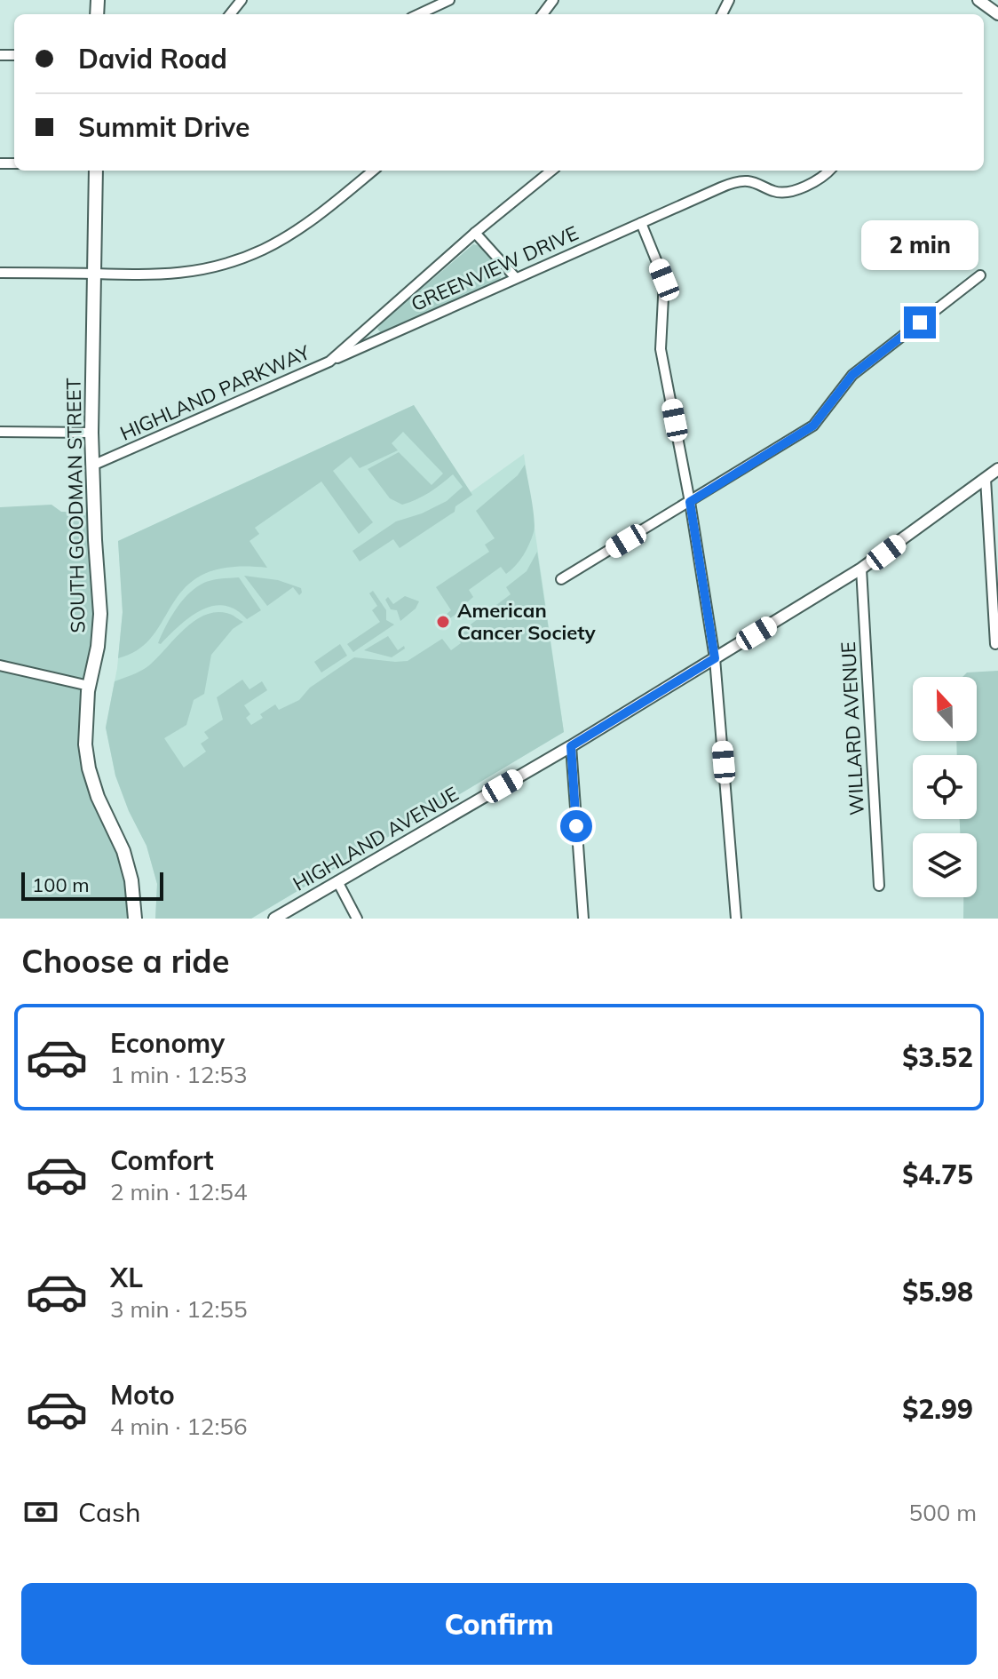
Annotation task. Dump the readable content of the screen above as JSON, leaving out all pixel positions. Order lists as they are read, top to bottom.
{
  "streets": {
    "main road": ["SOUTH GOODMAN STREET"],
    "street": [
      "GREENVIEW DRIVE",
      "HIGHLAND PARKWAY",
      "WILLARD AVENUE",
      "HIGHLAND AVENUE"
    ]
  },
  "crossings": [
    ["GREENVIEW DRIVE", "HIGHLAND PARKWAY"],
    ["HIGHLAND PARKWAY", "SOUTH GOODMAN STREET"],
    ["WILLARD AVENUE", "HIGHLAND AVENUE"]
  ],
  "places": ["American Cancer Society"],
  "scale_bar": "100 m",
  "north": "top",
  "page": {
    "banner": ["David Road", "Summit Drive"],
    "bubble": "2 min",
    "scale": "100 m",
    "heading": "Choose a ride",
    "list": [
      {
        "name": "Economy",
        "note": "1 min · 12:53",
        "value": "$3.52"
      },
      {
        "name": "Comfort",
        "note": "2 min · 12:54",
        "value": "$4.75"
      },
      {
        "name": "XL",
        "note": "3 min · 12:55",
        "value": "$5.98"
      },
      {
        "name": "Moto",
        "note": "4 min · 12:56",
        "value": "$2.99"
      }
    ],
    "pay": ["Cash", "500 m"],
    "buttons": "Confirm"
  }
}
